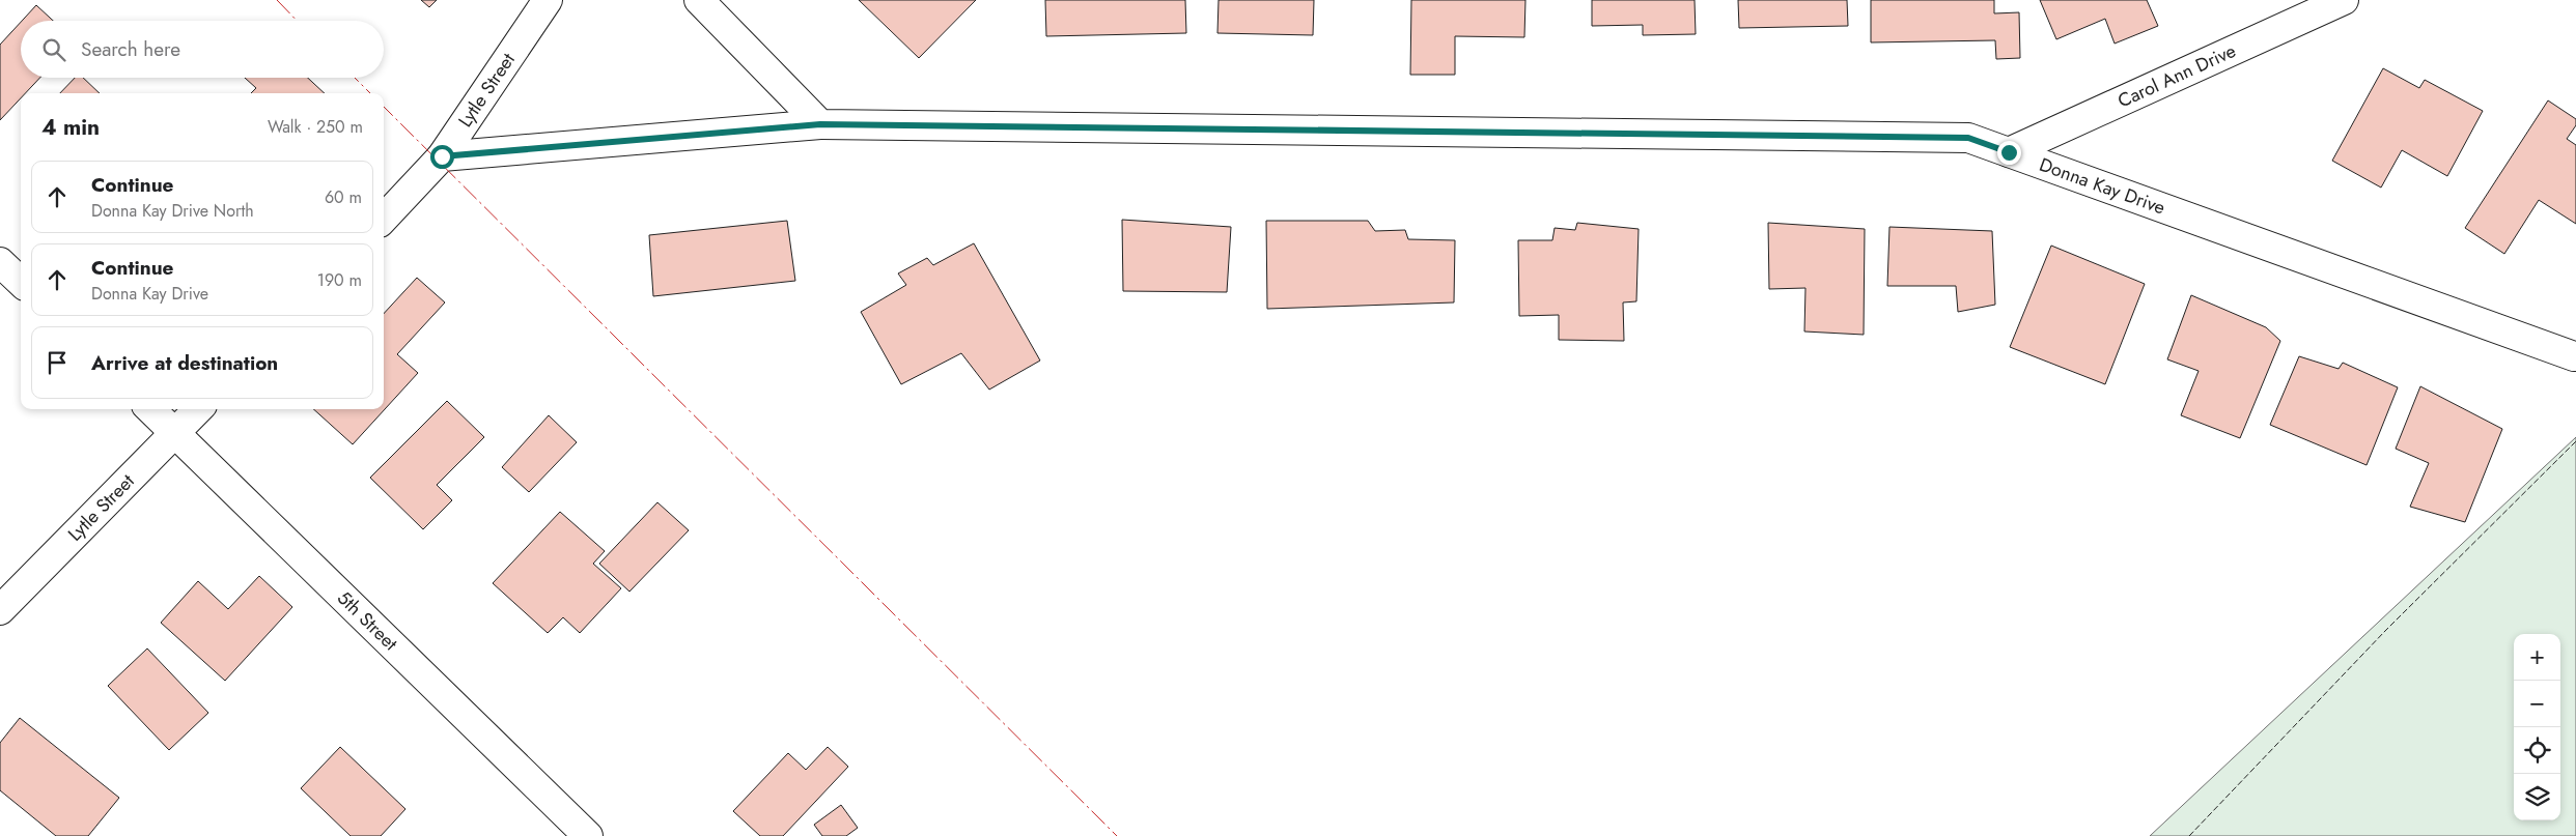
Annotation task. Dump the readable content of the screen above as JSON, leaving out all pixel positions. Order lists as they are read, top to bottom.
{
  "streets": {
    "street": [
      "Carol Ann Drive",
      "Lytle Street",
      "Donna Kay Drive",
      "5th Street"
    ]
  },
  "crossings": [
    ["Carol Ann Drive", "Donna Kay Drive"],
    ["Lytle Street", "Donna Kay Drive"],
    ["Lytle Street", "5th Street"]
  ],
  "page": {
    "search": "Search here",
    "heading": ["4 min", "Walk · 250 m"],
    "list": [
      ["Continue", "Donna Kay Drive North", "60 m"],
      ["Continue", "Donna Kay Drive", "190 m"],
      "Arrive at destination"
    ],
    "map_buttons": ["+", "−"]
  }
}
